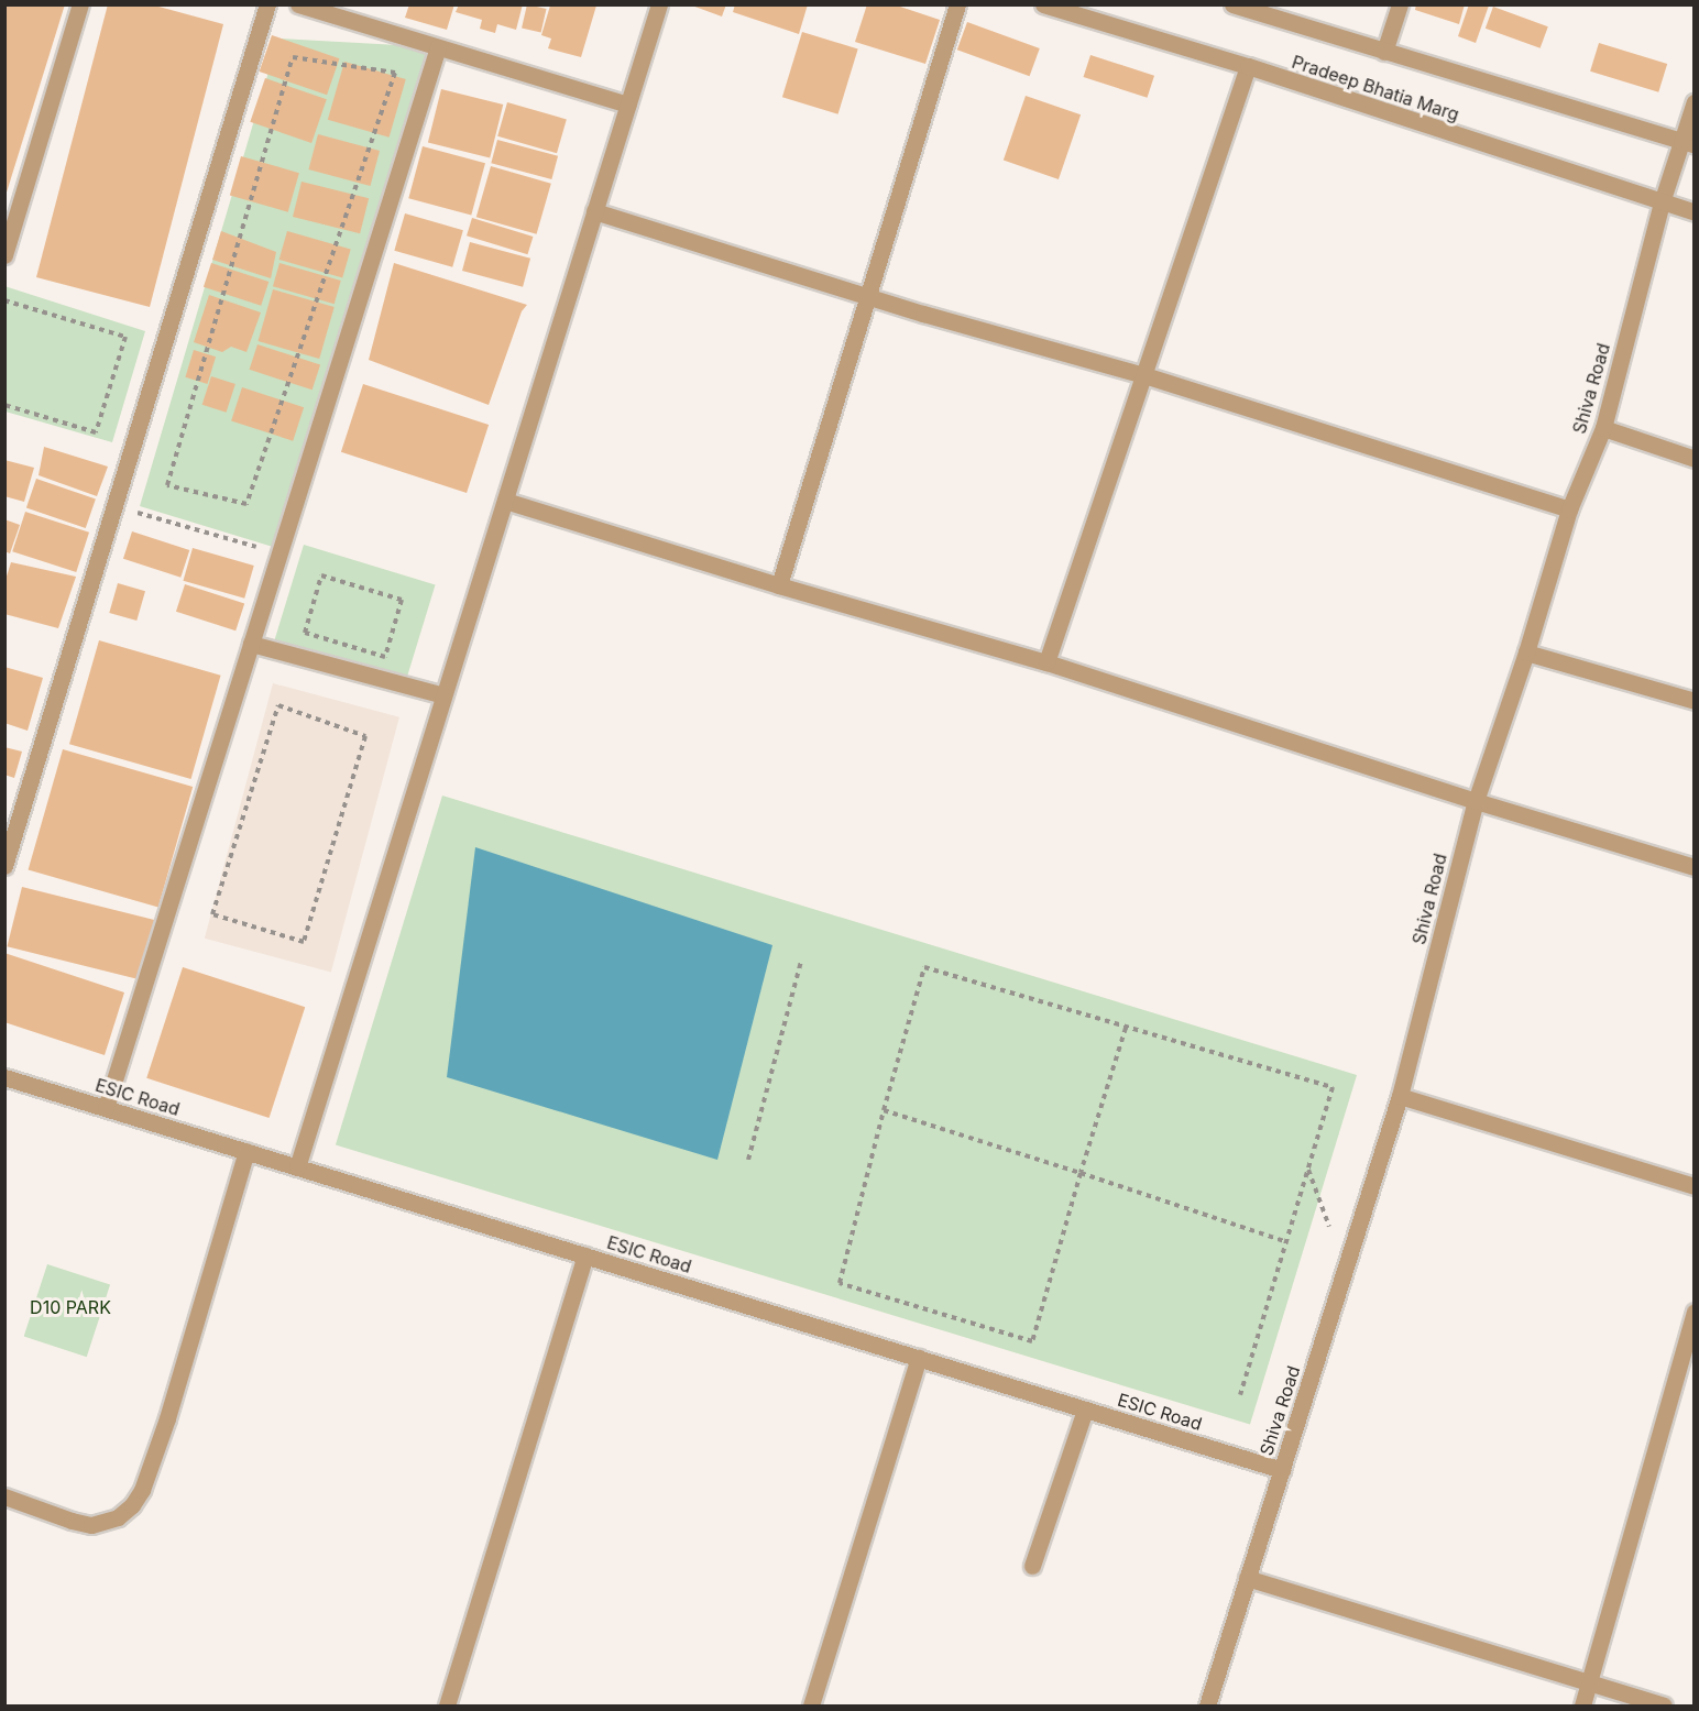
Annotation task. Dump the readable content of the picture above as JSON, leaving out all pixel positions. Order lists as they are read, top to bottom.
{
  "streets": {
    "street": ["Pradeep Bhatia Marg", "Shiva Road", "ESIC Road"]
  },
  "crossings": [
    ["Pradeep Bhatia Marg", "Shiva Road"],
    ["Shiva Road", "ESIC Road"]
  ],
  "parks": ["D10 PARK"]
}
